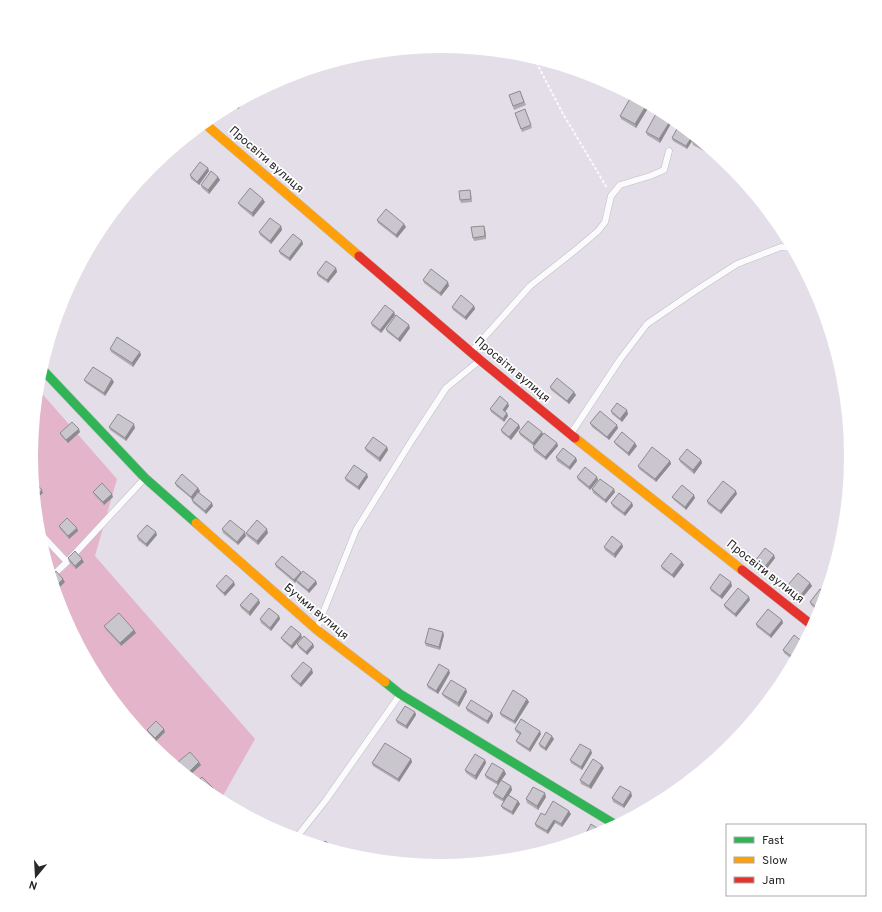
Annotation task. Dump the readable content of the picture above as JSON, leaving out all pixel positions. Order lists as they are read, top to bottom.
{
  "streets": {
    "street": ["Просвіти вулиця", "Бучми вулиця"]
  },
  "legend": ["Fast", "Slow", "Jam"],
  "north": "bottom"
}
